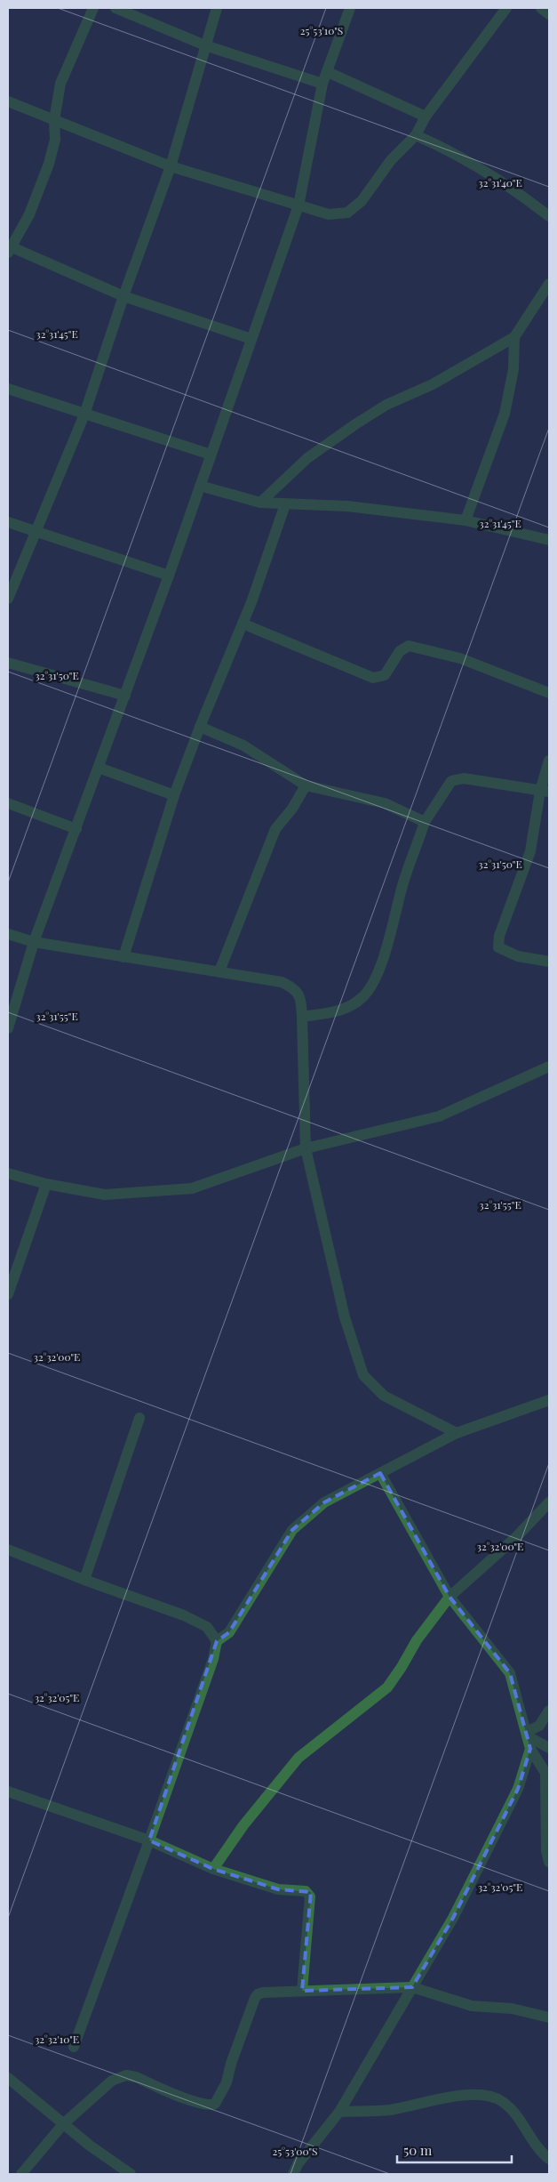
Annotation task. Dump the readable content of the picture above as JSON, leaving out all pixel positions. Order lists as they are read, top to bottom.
{
  "scale_bar": "50 m",
  "coordinates": [
    "25°53'10\"S",
    "32°31'40\"E",
    "32°31'45\"E",
    "32°31'50\"E",
    "32°31'55\"E",
    "32°32'00\"E",
    "32°32'05\"E",
    "32°32'10\"E",
    "25°53'00\"S"
  ]
}
